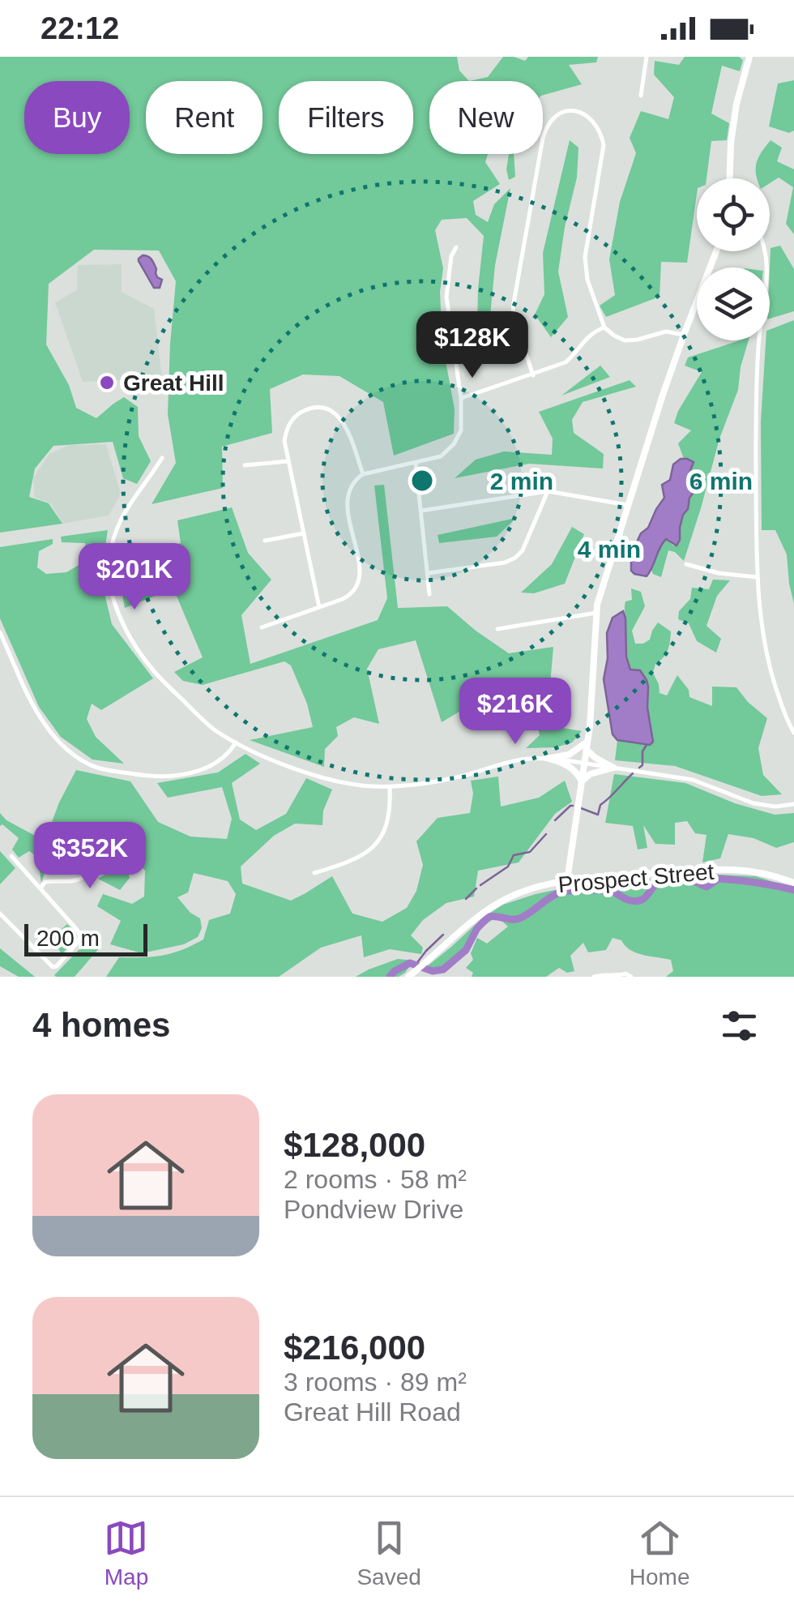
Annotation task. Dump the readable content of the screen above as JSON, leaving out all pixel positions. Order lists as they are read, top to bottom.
{
  "streets": {
    "main road": ["Prospect Street"]
  },
  "places": ["Great Hill"],
  "scale_bar": "200 m",
  "page": {
    "status": "22:12",
    "chip": [
      "Buy",
      "Rent",
      "Filters",
      "New"
    ],
    "price": [
      "$128K",
      "$201K",
      "$216K",
      "$352K"
    ],
    "scale": "200 m",
    "heading": "4 homes",
    "list": [
      {
        "name": "$128,000",
        "note": "2 rooms · 58 m² · Pondview Drive"
      },
      {
        "name": "$216,000",
        "note": "3 rooms · 89 m² · Great Hill Road"
      }
    ],
    "tabs": ["Map", "Saved", "Home"]
  },
  "rings": ["2 min", "6 min", "4 min"]
}
